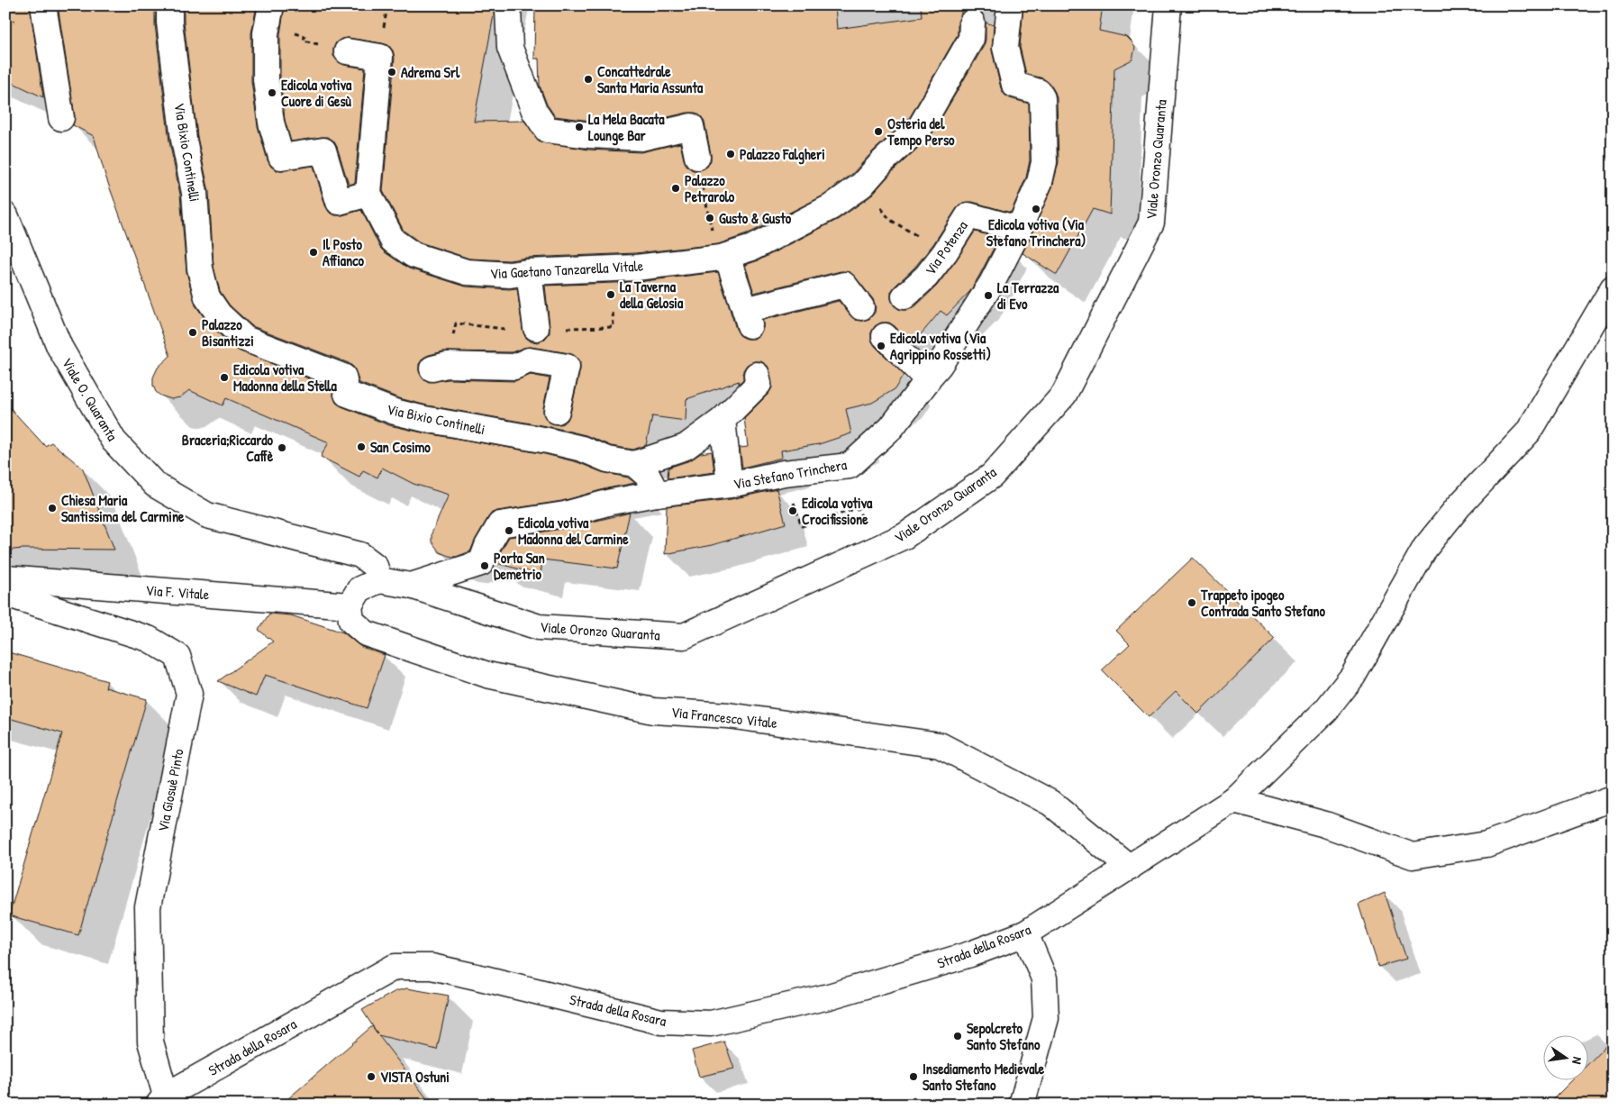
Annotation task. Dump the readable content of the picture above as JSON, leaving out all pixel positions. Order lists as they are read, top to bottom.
{
  "streets": {
    "street": [
      "Via Bixio Continelli",
      "Viale Oronzo Quaranta",
      "Via Potenza",
      "Via Gaetano Tanzarella Vitale",
      "Viale O. Quaranta",
      "Via Stefano Trinchera",
      "Via F. Vitale",
      "Via Francesco Vitale",
      "Via Giosuè Pinto",
      "Strada della Rosara"
    ]
  },
  "crossings": [
    ["Viale Oronzo Quaranta", "Via Stefano Trinchera"],
    ["Via Potenza", "Via Stefano Trinchera"],
    ["Via F. Vitale", "Via Francesco Vitale"],
    ["Via Francesco Vitale", "Strada della Rosara"],
    ["Via Giosuè Pinto", "Strada della Rosara"]
  ],
  "places": [
    "Adrema Srl",
    "Concattedrale Santa Maria Assunta",
    "Edicola votiva Cuore di Gesù",
    "La Mela Bacata Lounge Bar",
    "Osteria del Tempo Perso",
    "Palazzo Falgheri",
    "Palazzo Petrarolo",
    "Edicola votiva (Via Stefano Trinchera)",
    "Gusto & Gusto",
    "Il Posto Affianco",
    "La Taverna della Gelosia",
    "La Terrazza di Evo",
    "Palazzo Bisantizzi",
    "Edicola votiva (Via Agrippino Rossetti)",
    "Edicola votiva Madonna della Stella",
    "San Cosimo",
    "Braceria;Riccardo Caffè",
    "Chiesa Maria Santissima del Carmine",
    "Edicola votiva Crocifissione",
    "Edicola votiva Madonna del Carmine",
    "Porta San Demetrio",
    "Trappeto ipogeo Contrada Santo Stefano",
    "Sepolcreto Santo Stefano",
    "VISTA Ostuni",
    "Insediamento Medievale Santo Stefano"
  ],
  "north": "right"
}
